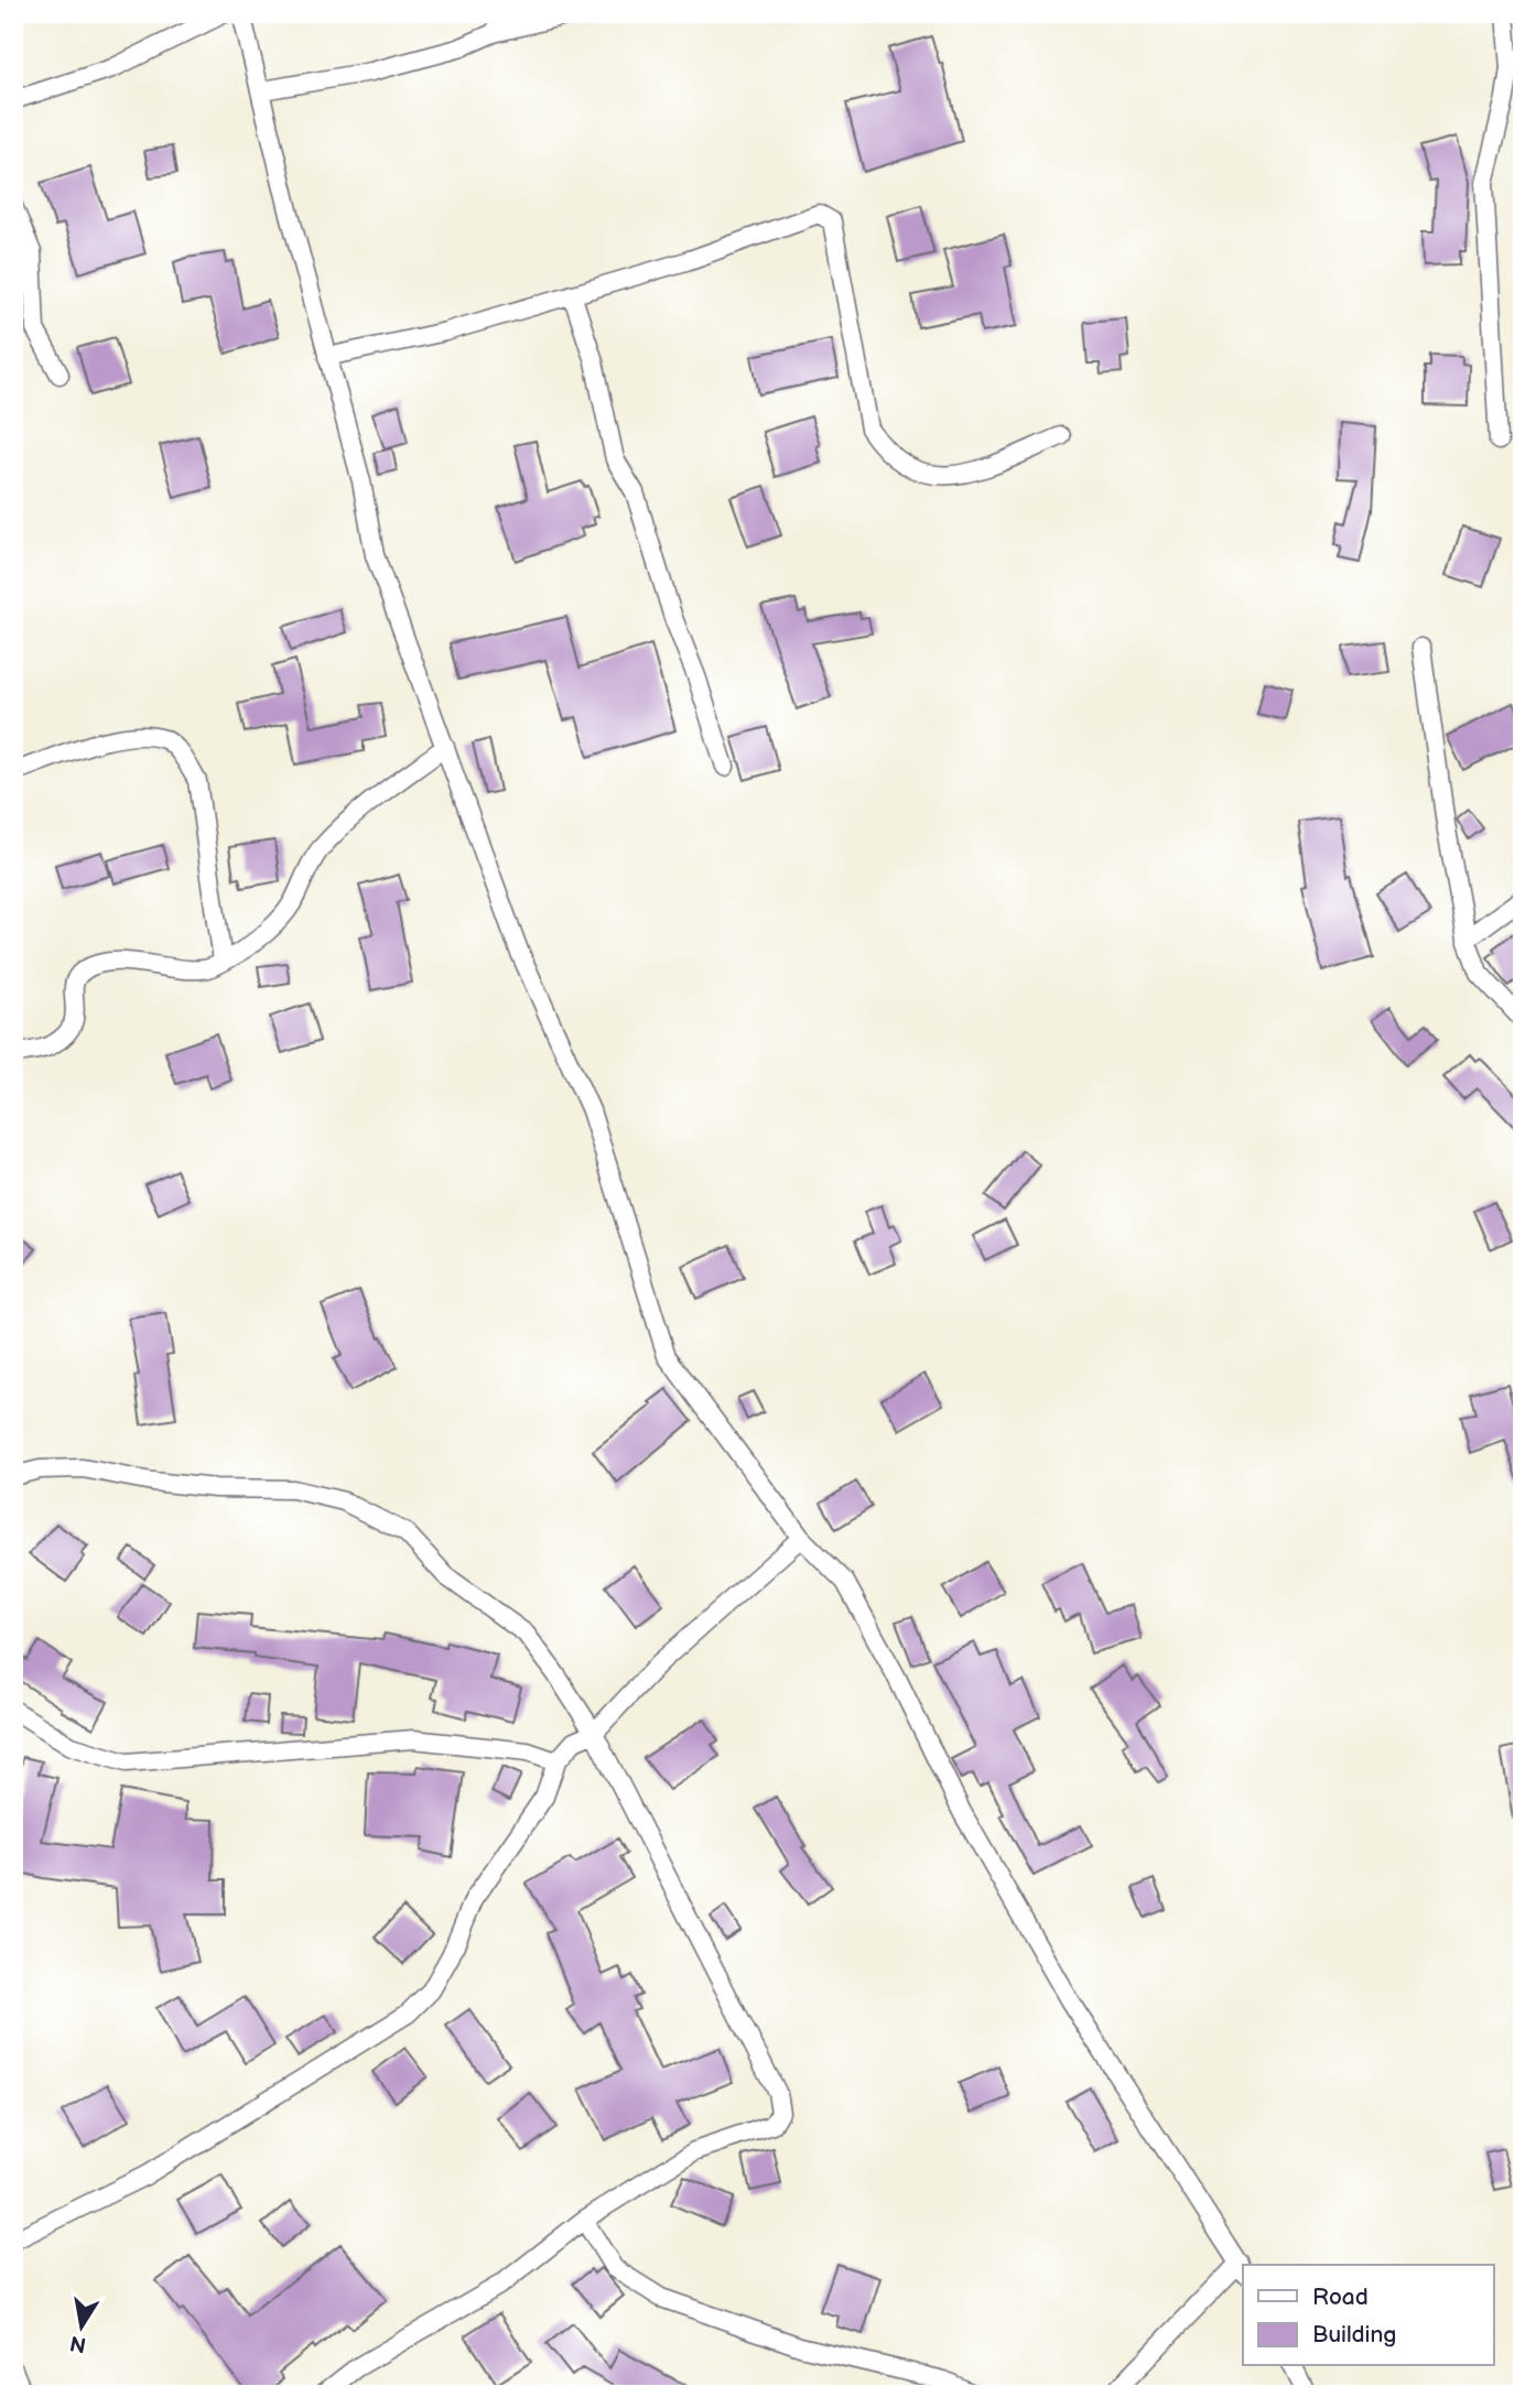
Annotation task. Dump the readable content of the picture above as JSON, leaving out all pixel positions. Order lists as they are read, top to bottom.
{
  "legend": ["Road", "Building"],
  "north": "bottom"
}
